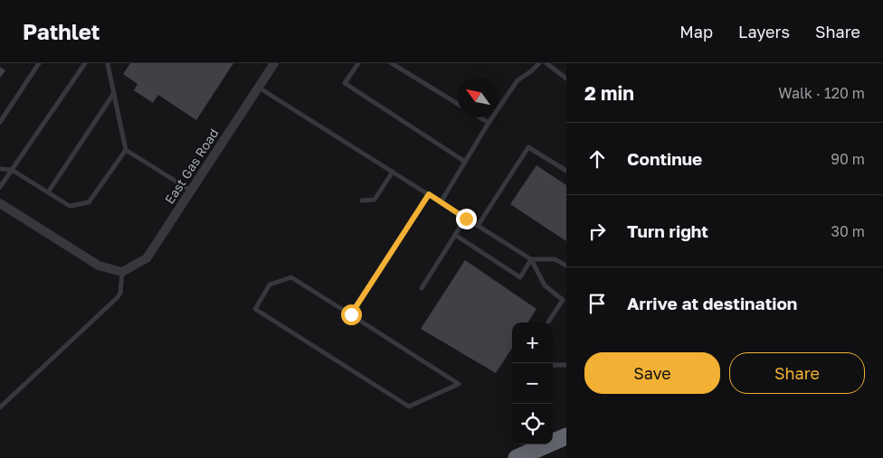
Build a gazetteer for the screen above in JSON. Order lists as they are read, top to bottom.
{
  "streets": {
    "street": ["East Gas Road"]
  },
  "north": "top left",
  "page": {
    "header": "Pathlet",
    "nav": ["Map", "Layers", "Share"],
    "heading": ["2 min", "Walk · 120 m"],
    "list": [
      ["Continue", "90 m"],
      ["Turn right", "30 m"],
      "Arrive at destination"
    ],
    "map_buttons": ["+", "−"],
    "buttons": ["Save", "Share"]
  }
}
